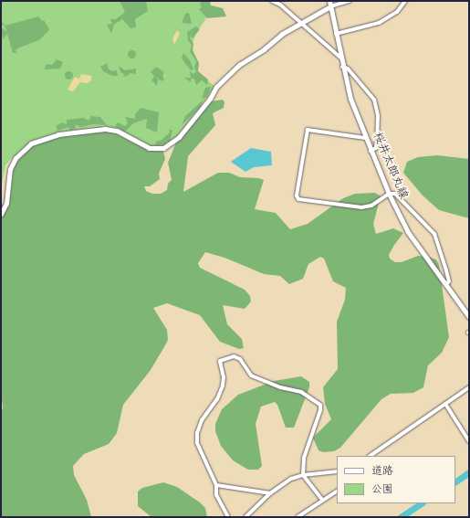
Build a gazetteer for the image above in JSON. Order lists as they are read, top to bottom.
{
  "streets": {
    "main road": ["桜井太郎丸線"]
  },
  "legend": ["道路", "公園"]
}
